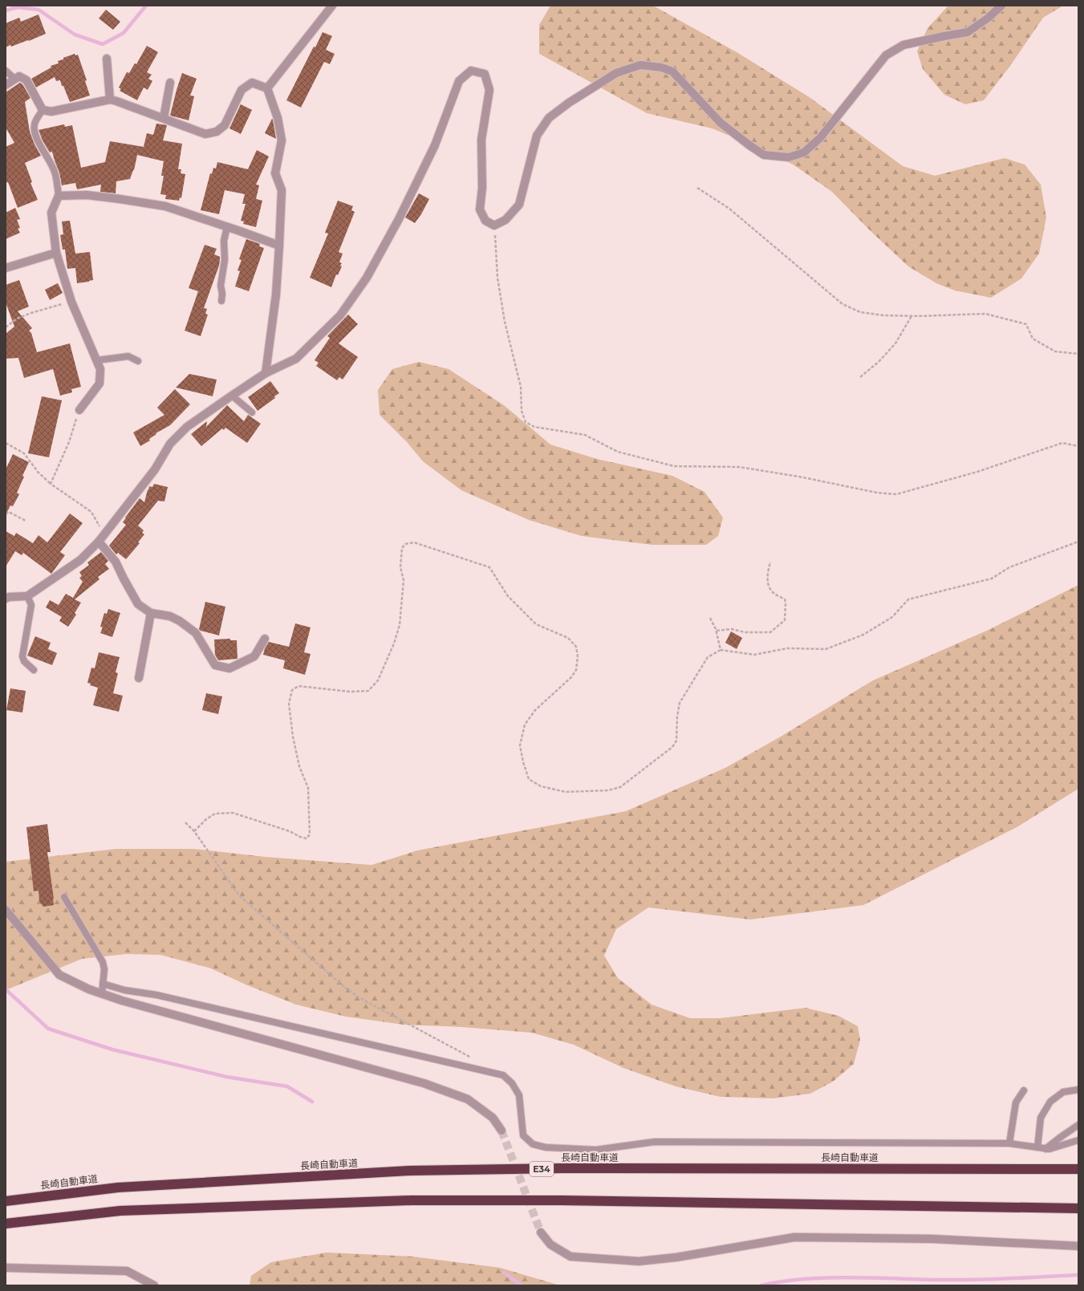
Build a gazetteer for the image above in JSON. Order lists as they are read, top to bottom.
{
  "streets": {
    "highway": ["長崎自動車道", "E34"]
  }
}
